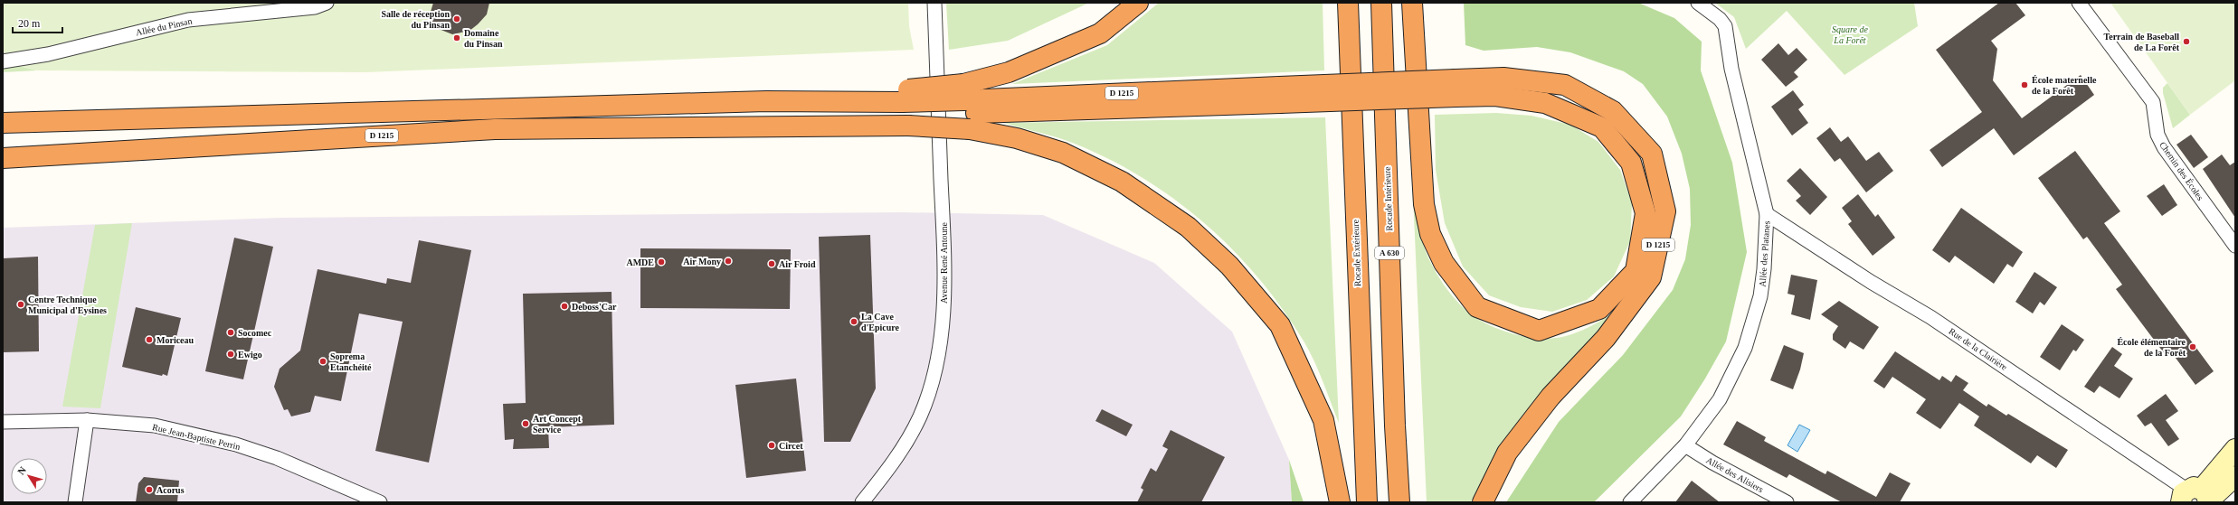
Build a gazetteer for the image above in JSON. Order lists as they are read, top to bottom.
{
  "streets": {
    "highway": [
      "D 1215",
      "Rocade Intérieure",
      "Rocade Extérieure",
      "A 630"
    ],
    "street": [
      "Allée du Pinsan",
      "Chemin des Écoles",
      "Allée des Platanes",
      "Avenue René Antoune",
      "Rue de la Clairière",
      "Rue Jean-Baptiste Perrin",
      "Allée des Alisiers"
    ]
  },
  "crossings": [
    ["Allée des Platanes", "Rue de la Clairière"],
    ["Allée des Platanes", "Allée des Alisiers"]
  ],
  "parks": ["Square de La Forêt"],
  "places": [
    "Salle de réception du Pinsan",
    "Domaine du Pinsan",
    "Terrain de Baseball de La Forêt",
    "École maternelle de la Forêt",
    "Air Mony",
    "AMDE",
    "Air Froid",
    "Centre Technique Municipal d'Eysines",
    "Deboss'Car",
    "La Cave d'Epicure",
    "Socomec",
    "Moriceau",
    "École élémentaire de la Forêt",
    "Ewigo",
    "Soprema Etanchéité",
    "Art Concept Service",
    "Circet",
    "Acorus"
  ],
  "scale_bar": "20 m",
  "north": "top left"
}
